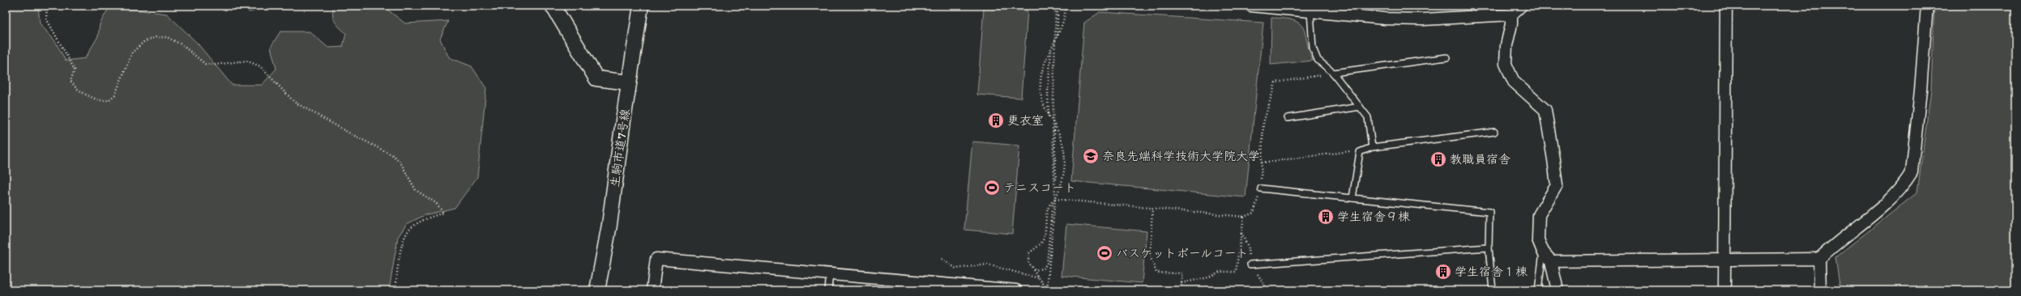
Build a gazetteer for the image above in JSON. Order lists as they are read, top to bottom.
{
  "streets": {
    "street": ["生駒市道7号線"]
  },
  "places": {
    "building": [
      "更衣室",
      "教職員宿舎",
      "学生宿舎９棟",
      "学生宿舎１棟"
    ],
    "school or university": ["奈良先端科学技術大学院大学"],
    "sports": ["テニスコート", "バスケットボールコート"]
  }
}
